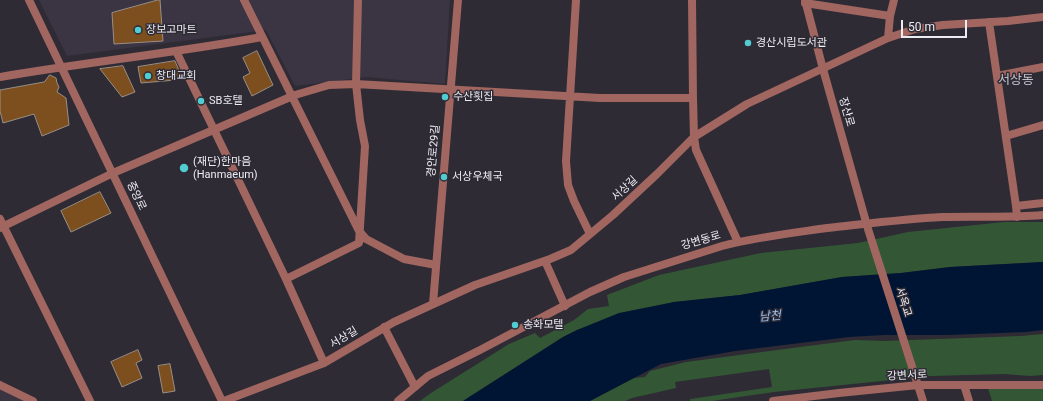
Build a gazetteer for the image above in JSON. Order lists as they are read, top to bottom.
{
  "streets": {
    "street": [
      "장산로",
      "경안로29길",
      "서상길",
      "중앙로",
      "강변동로",
      "서옥교",
      "강변서로"
    ]
  },
  "crossings": [
    ["장산로", "서상길"],
    ["장산로", "강변동로"],
    ["장산로", "서옥교"],
    ["경안로29길", "서상길"],
    ["서상길", "중앙로"],
    ["강변동로", "서옥교"],
    ["서옥교", "강변서로"]
  ],
  "districts": ["서상동"],
  "water": ["남천"],
  "places": [
    "장보고마트",
    "경산시립도서관",
    "창대교회",
    "수산횟집",
    "SB호텔",
    "(재단)한마음 (Hanmaeum)",
    "서상우체국",
    "송화모텔"
  ],
  "scale_bar": "50 m"
}
